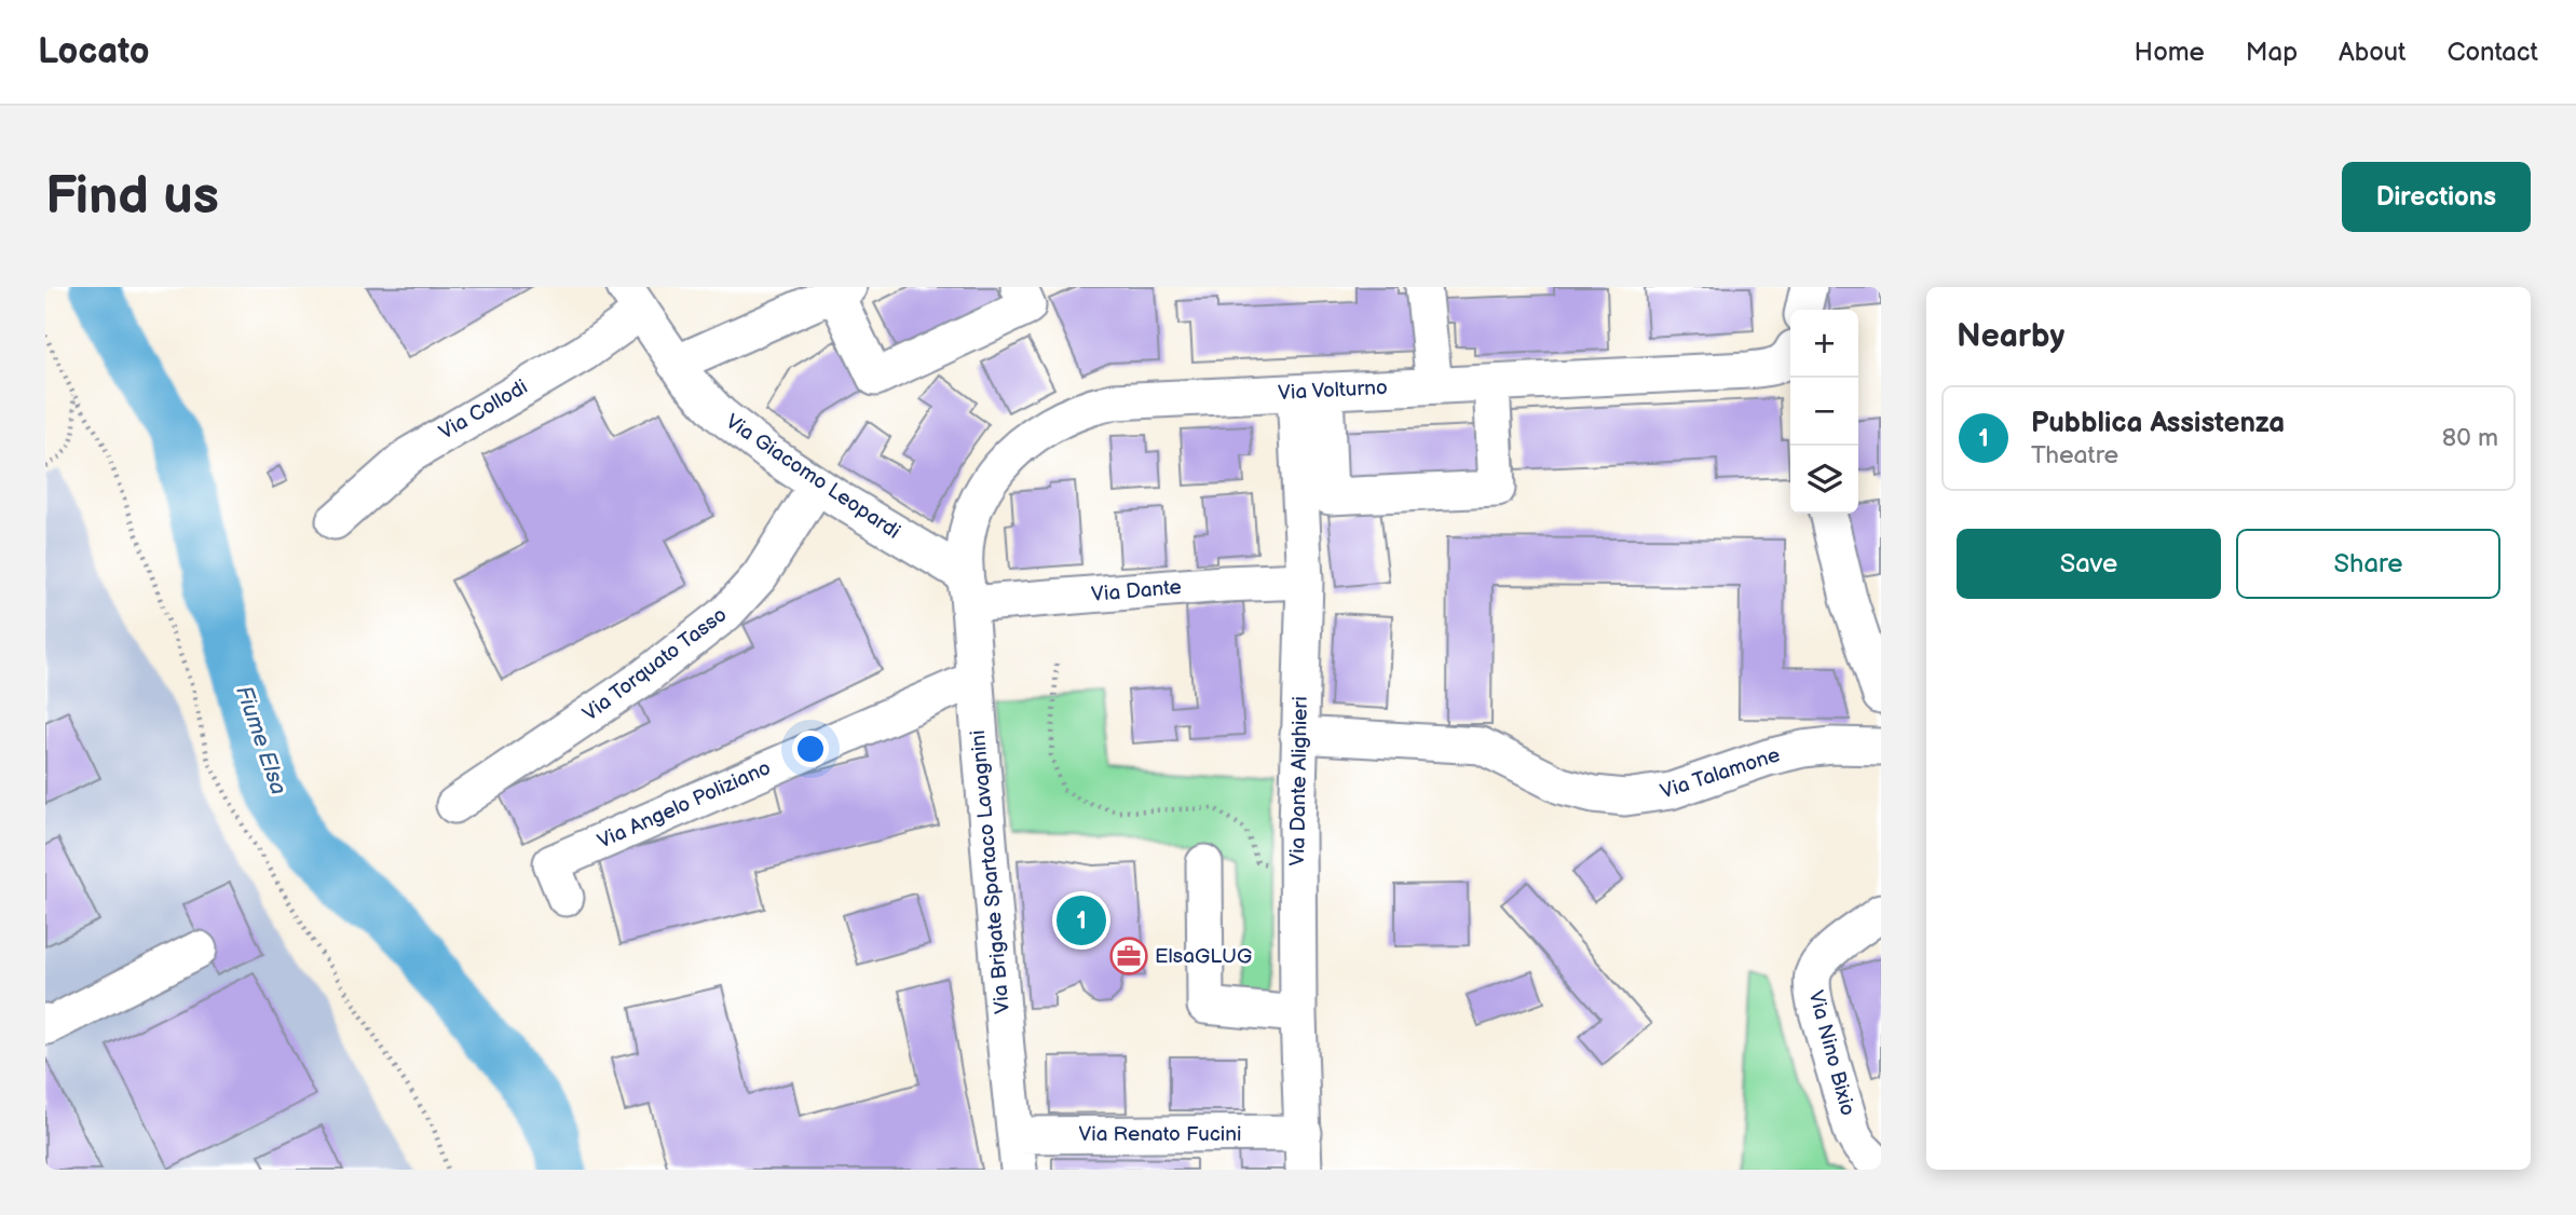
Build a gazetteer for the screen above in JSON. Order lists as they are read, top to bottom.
{
  "streets": {
    "street": [
      "Via Volturno",
      "Via Collodi",
      "Via Giacomo Leopardi",
      "Via Dante",
      "Via Torquato Tasso",
      "Via Talamone",
      "Via Dante Alighieri",
      "Via Angelo Poliziano",
      "Via Brigate Spartaco Lavagnini",
      "Via Nino Bixio",
      "Via Renato Fucini"
    ]
  },
  "crossings": [
    ["Via Volturno", "Via Giacomo Leopardi"],
    ["Via Volturno", "Via Dante"],
    ["Via Volturno", "Via Dante Alighieri"],
    ["Via Volturno", "Via Brigate Spartaco Lavagnini"],
    ["Via Collodi", "Via Giacomo Leopardi"],
    ["Via Giacomo Leopardi", "Via Dante"],
    ["Via Giacomo Leopardi", "Via Torquato Tasso"],
    ["Via Giacomo Leopardi", "Via Brigate Spartaco Lavagnini"],
    ["Via Dante", "Via Dante Alighieri"],
    ["Via Dante", "Via Brigate Spartaco Lavagnini"],
    ["Via Talamone", "Via Dante Alighieri"],
    ["Via Dante Alighieri", "Via Renato Fucini"],
    ["Via Angelo Poliziano", "Via Brigate Spartaco Lavagnini"],
    ["Via Brigate Spartaco Lavagnini", "Via Renato Fucini"]
  ],
  "water": ["Fiume Elsa"],
  "places": {
    "office": ["ElsaGLUG"]
  },
  "page": {
    "header": "Locato",
    "nav": [
      "Home",
      "Map",
      "About",
      "Contact"
    ],
    "buttons": [
      "Directions",
      ["Save", "Share"]
    ],
    "title": "Find us",
    "heading": "Nearby",
    "map_buttons": ["+", "−"],
    "list": [
      {
        "mark": "1",
        "name": "Pubblica Assistenza",
        "note": "Theatre",
        "value": "80 m"
      }
    ],
    "pins": "1"
  }
}
